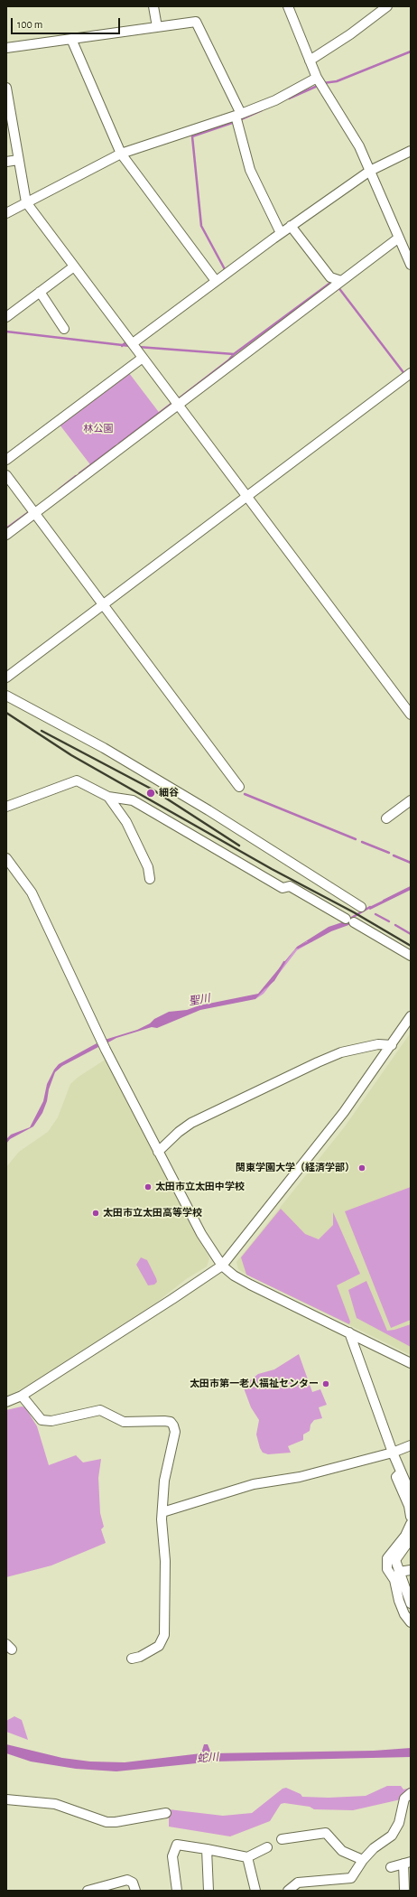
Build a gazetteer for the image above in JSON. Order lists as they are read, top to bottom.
{
  "water": ["聖川", "蛇川"],
  "parks": ["林公園"],
  "places": [
    "細谷",
    "関東学園大学（経済学部）",
    "太田市立太田中学校",
    "太田市立太田高等学校",
    "太田市第一老人福祉センター"
  ],
  "scale_bar": "100 m"
}
